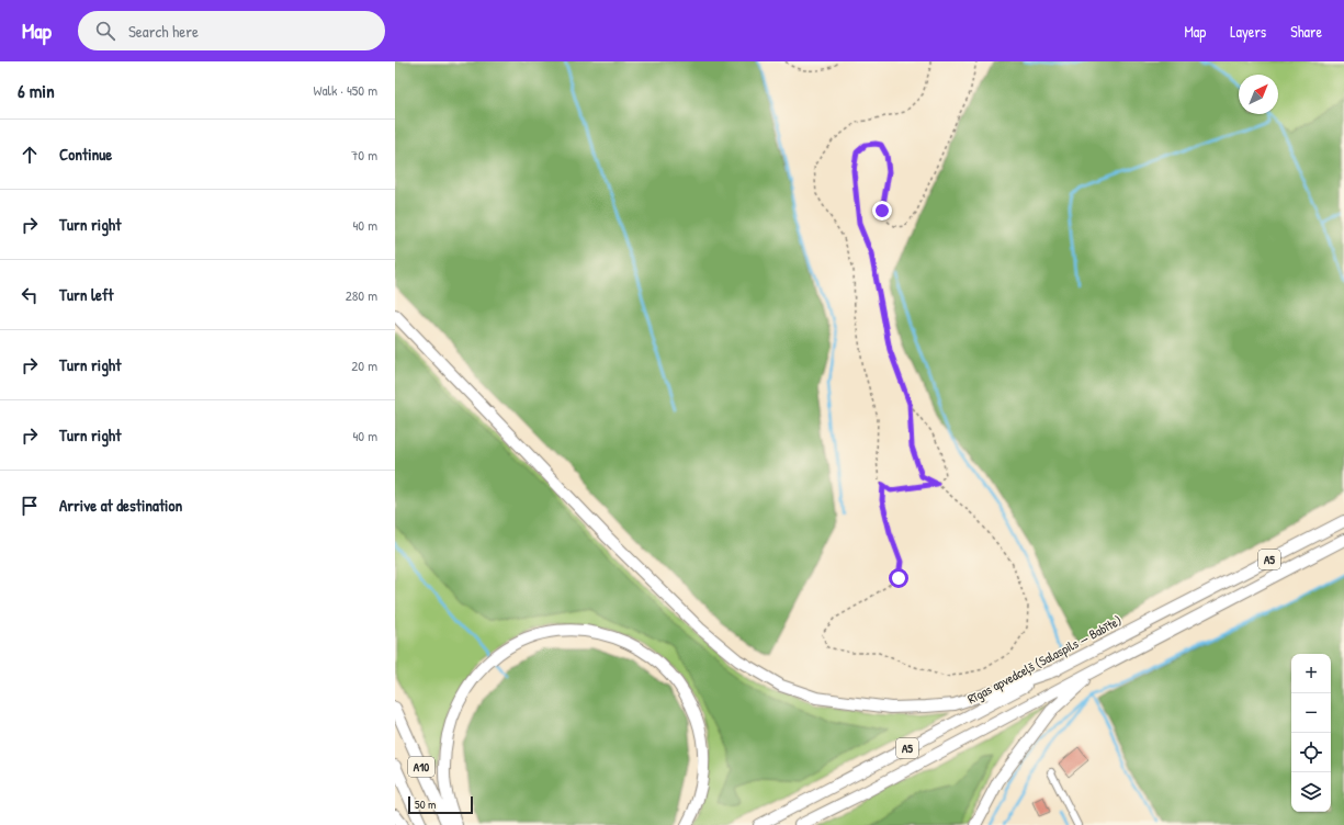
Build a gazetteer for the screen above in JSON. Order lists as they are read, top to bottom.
{
  "streets": {
    "highway": ["A5", "Rīgas apvedceļš (Salaspils — Babīte)", "A10"]
  },
  "scale_bar": "50 m",
  "north": "top right",
  "page": {
    "header": "Map",
    "search": "Search here",
    "nav": ["Map", "Layers", "Share"],
    "heading": ["6 min", "Walk · 450 m"],
    "list": [
      ["Continue", "70 m"],
      ["Turn right", "40 m"],
      ["Turn left", "280 m"],
      ["Turn right", "20 m"],
      ["Turn right", "40 m"],
      "Arrive at destination"
    ],
    "map_buttons": ["+", "−"],
    "scale": "50 m"
  }
}
